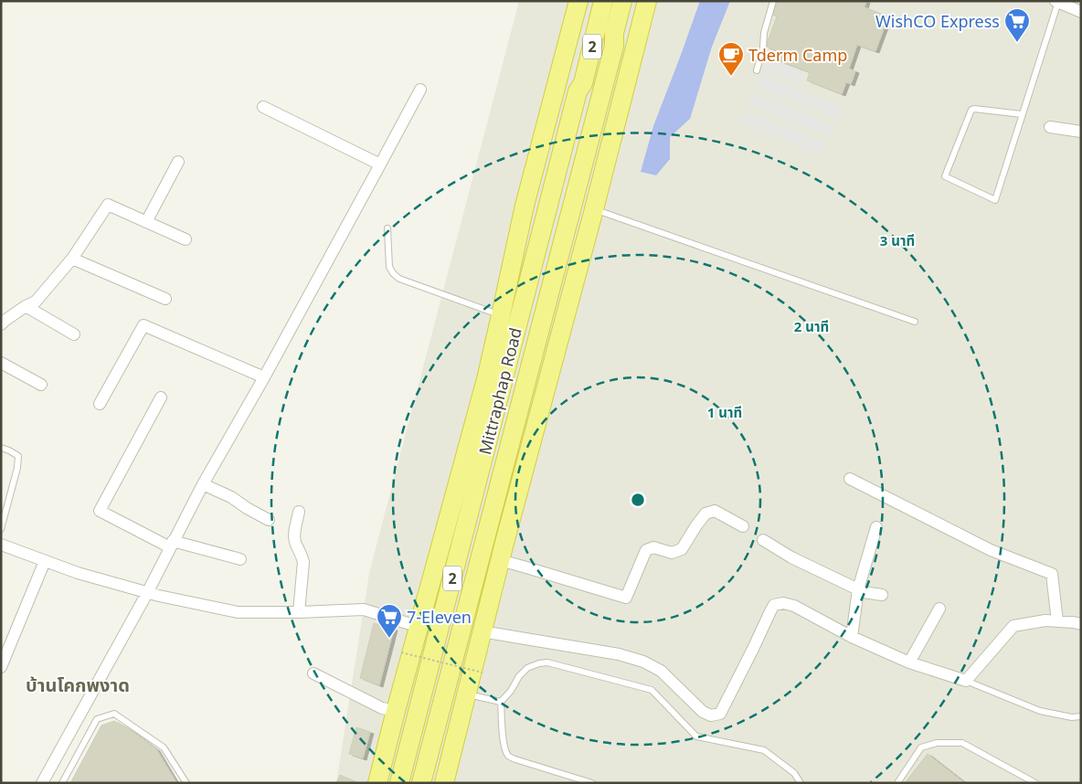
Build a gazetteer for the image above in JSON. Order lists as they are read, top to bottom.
{
  "streets": {
    "highway": ["2", "Mittraphap Road"]
  },
  "districts": ["บ้านโคกพงาด"],
  "places": {
    "supermarket": ["WishCO Express", "7-Eleven"],
    "cafe": ["Tderm Camp"]
  },
  "rings": ["3 นาที", "2 นาที", "1 นาที"]
}
